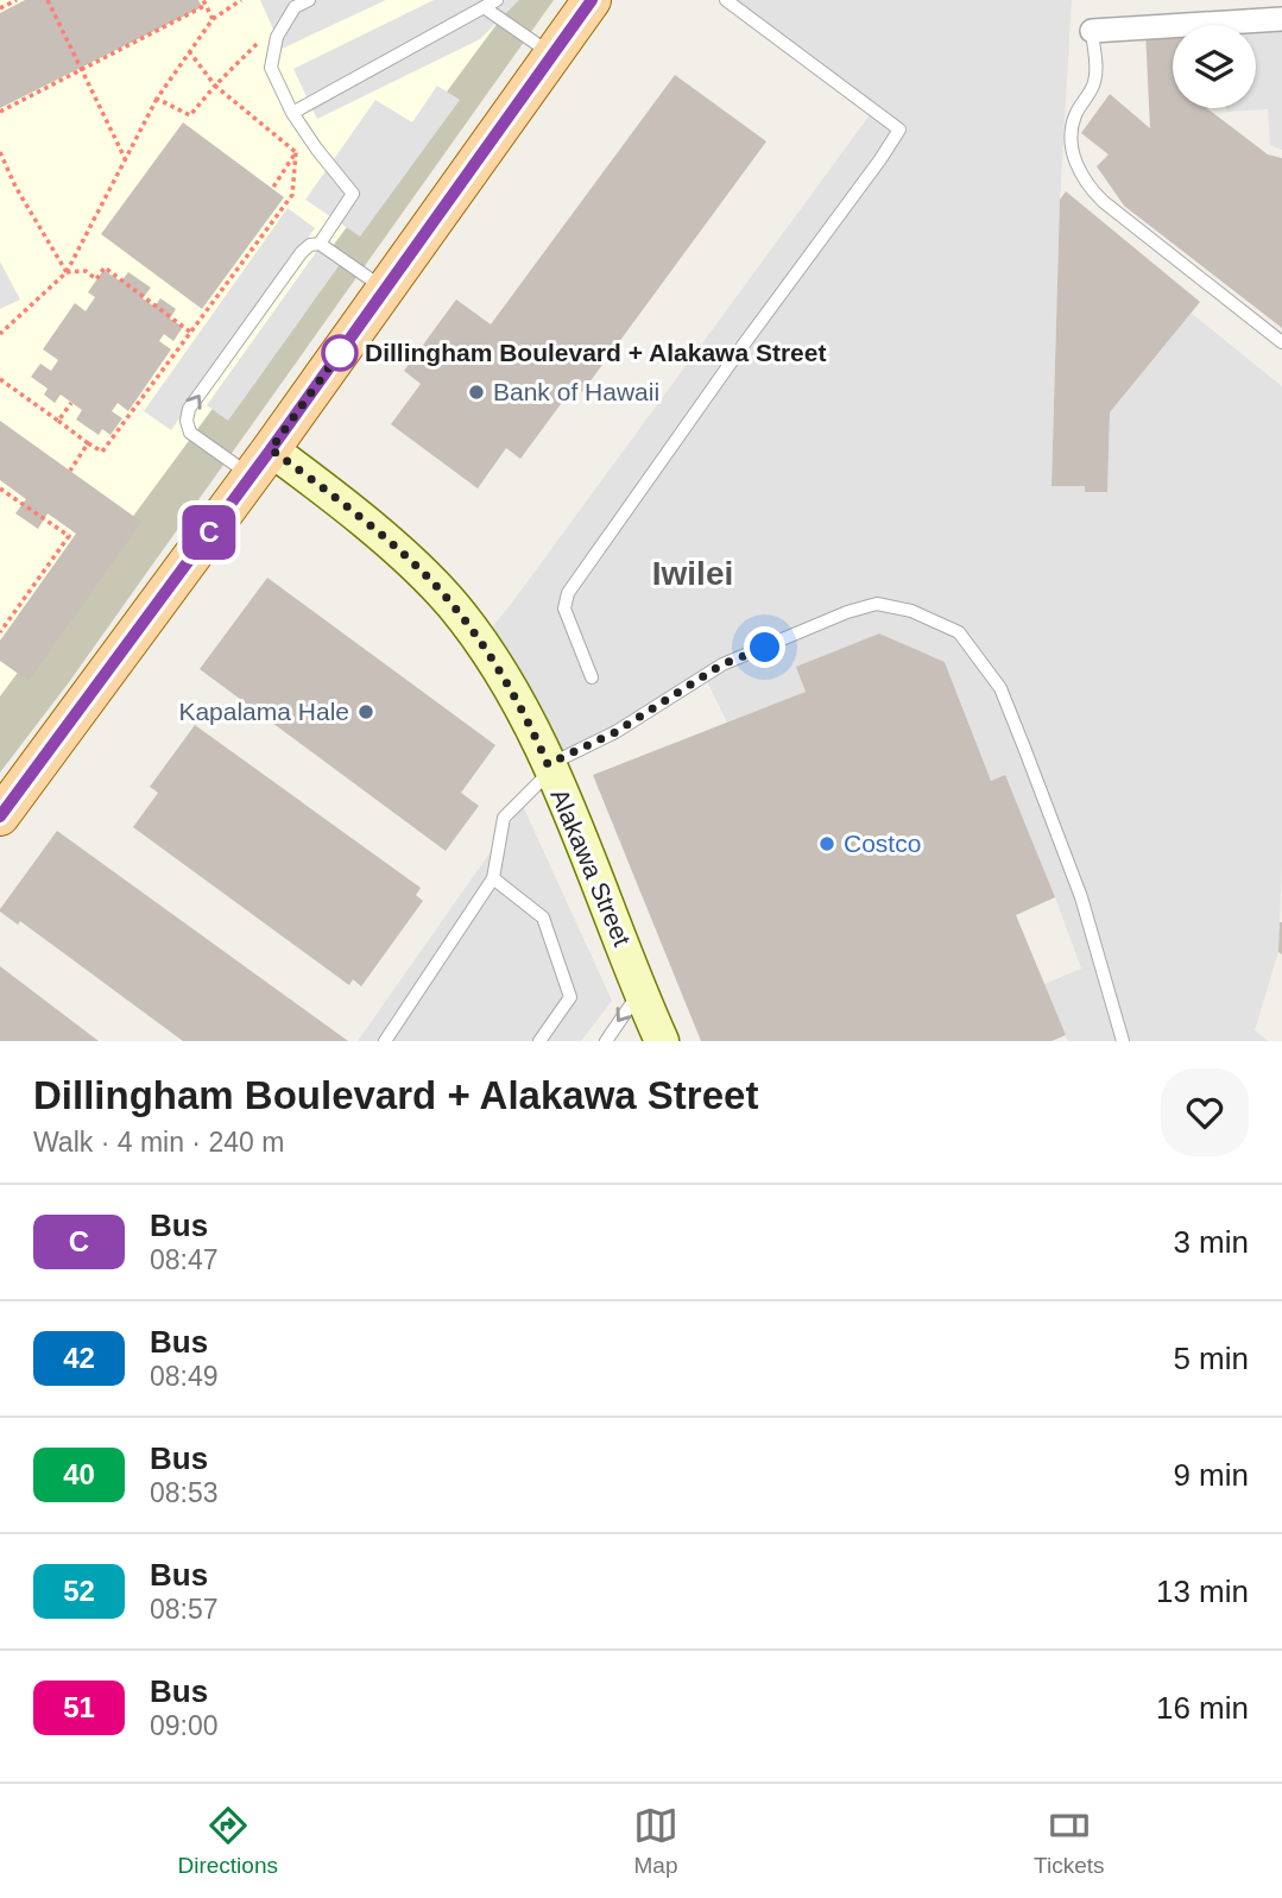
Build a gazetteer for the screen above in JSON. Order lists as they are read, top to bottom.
{
  "streets": {
    "main road": ["Alakawa Street"]
  },
  "districts": ["Iwilei"],
  "places": [
    "Dillingham Boulevard + Alakawa Street",
    "Bank of Hawaii",
    "Kapalama Hale",
    "Costco"
  ],
  "lines": ["bus line C"],
  "page": {
    "on_map": "C",
    "heading": ["Dillingham Boulevard + Alakawa Street", "Walk · 4 min · 240 m"],
    "list": [
      {
        "mark": "C",
        "name": "Bus",
        "note": "08:47",
        "value": "3 min"
      },
      {
        "mark": "42",
        "name": "Bus",
        "note": "08:49",
        "value": "5 min"
      },
      {
        "mark": "40",
        "name": "Bus",
        "note": "08:53",
        "value": "9 min"
      },
      {
        "mark": "52",
        "name": "Bus",
        "note": "08:57",
        "value": "13 min"
      },
      {
        "mark": "51",
        "name": "Bus",
        "note": "09:00",
        "value": "16 min"
      }
    ],
    "tabs": ["Directions", "Map", "Tickets"]
  }
}
